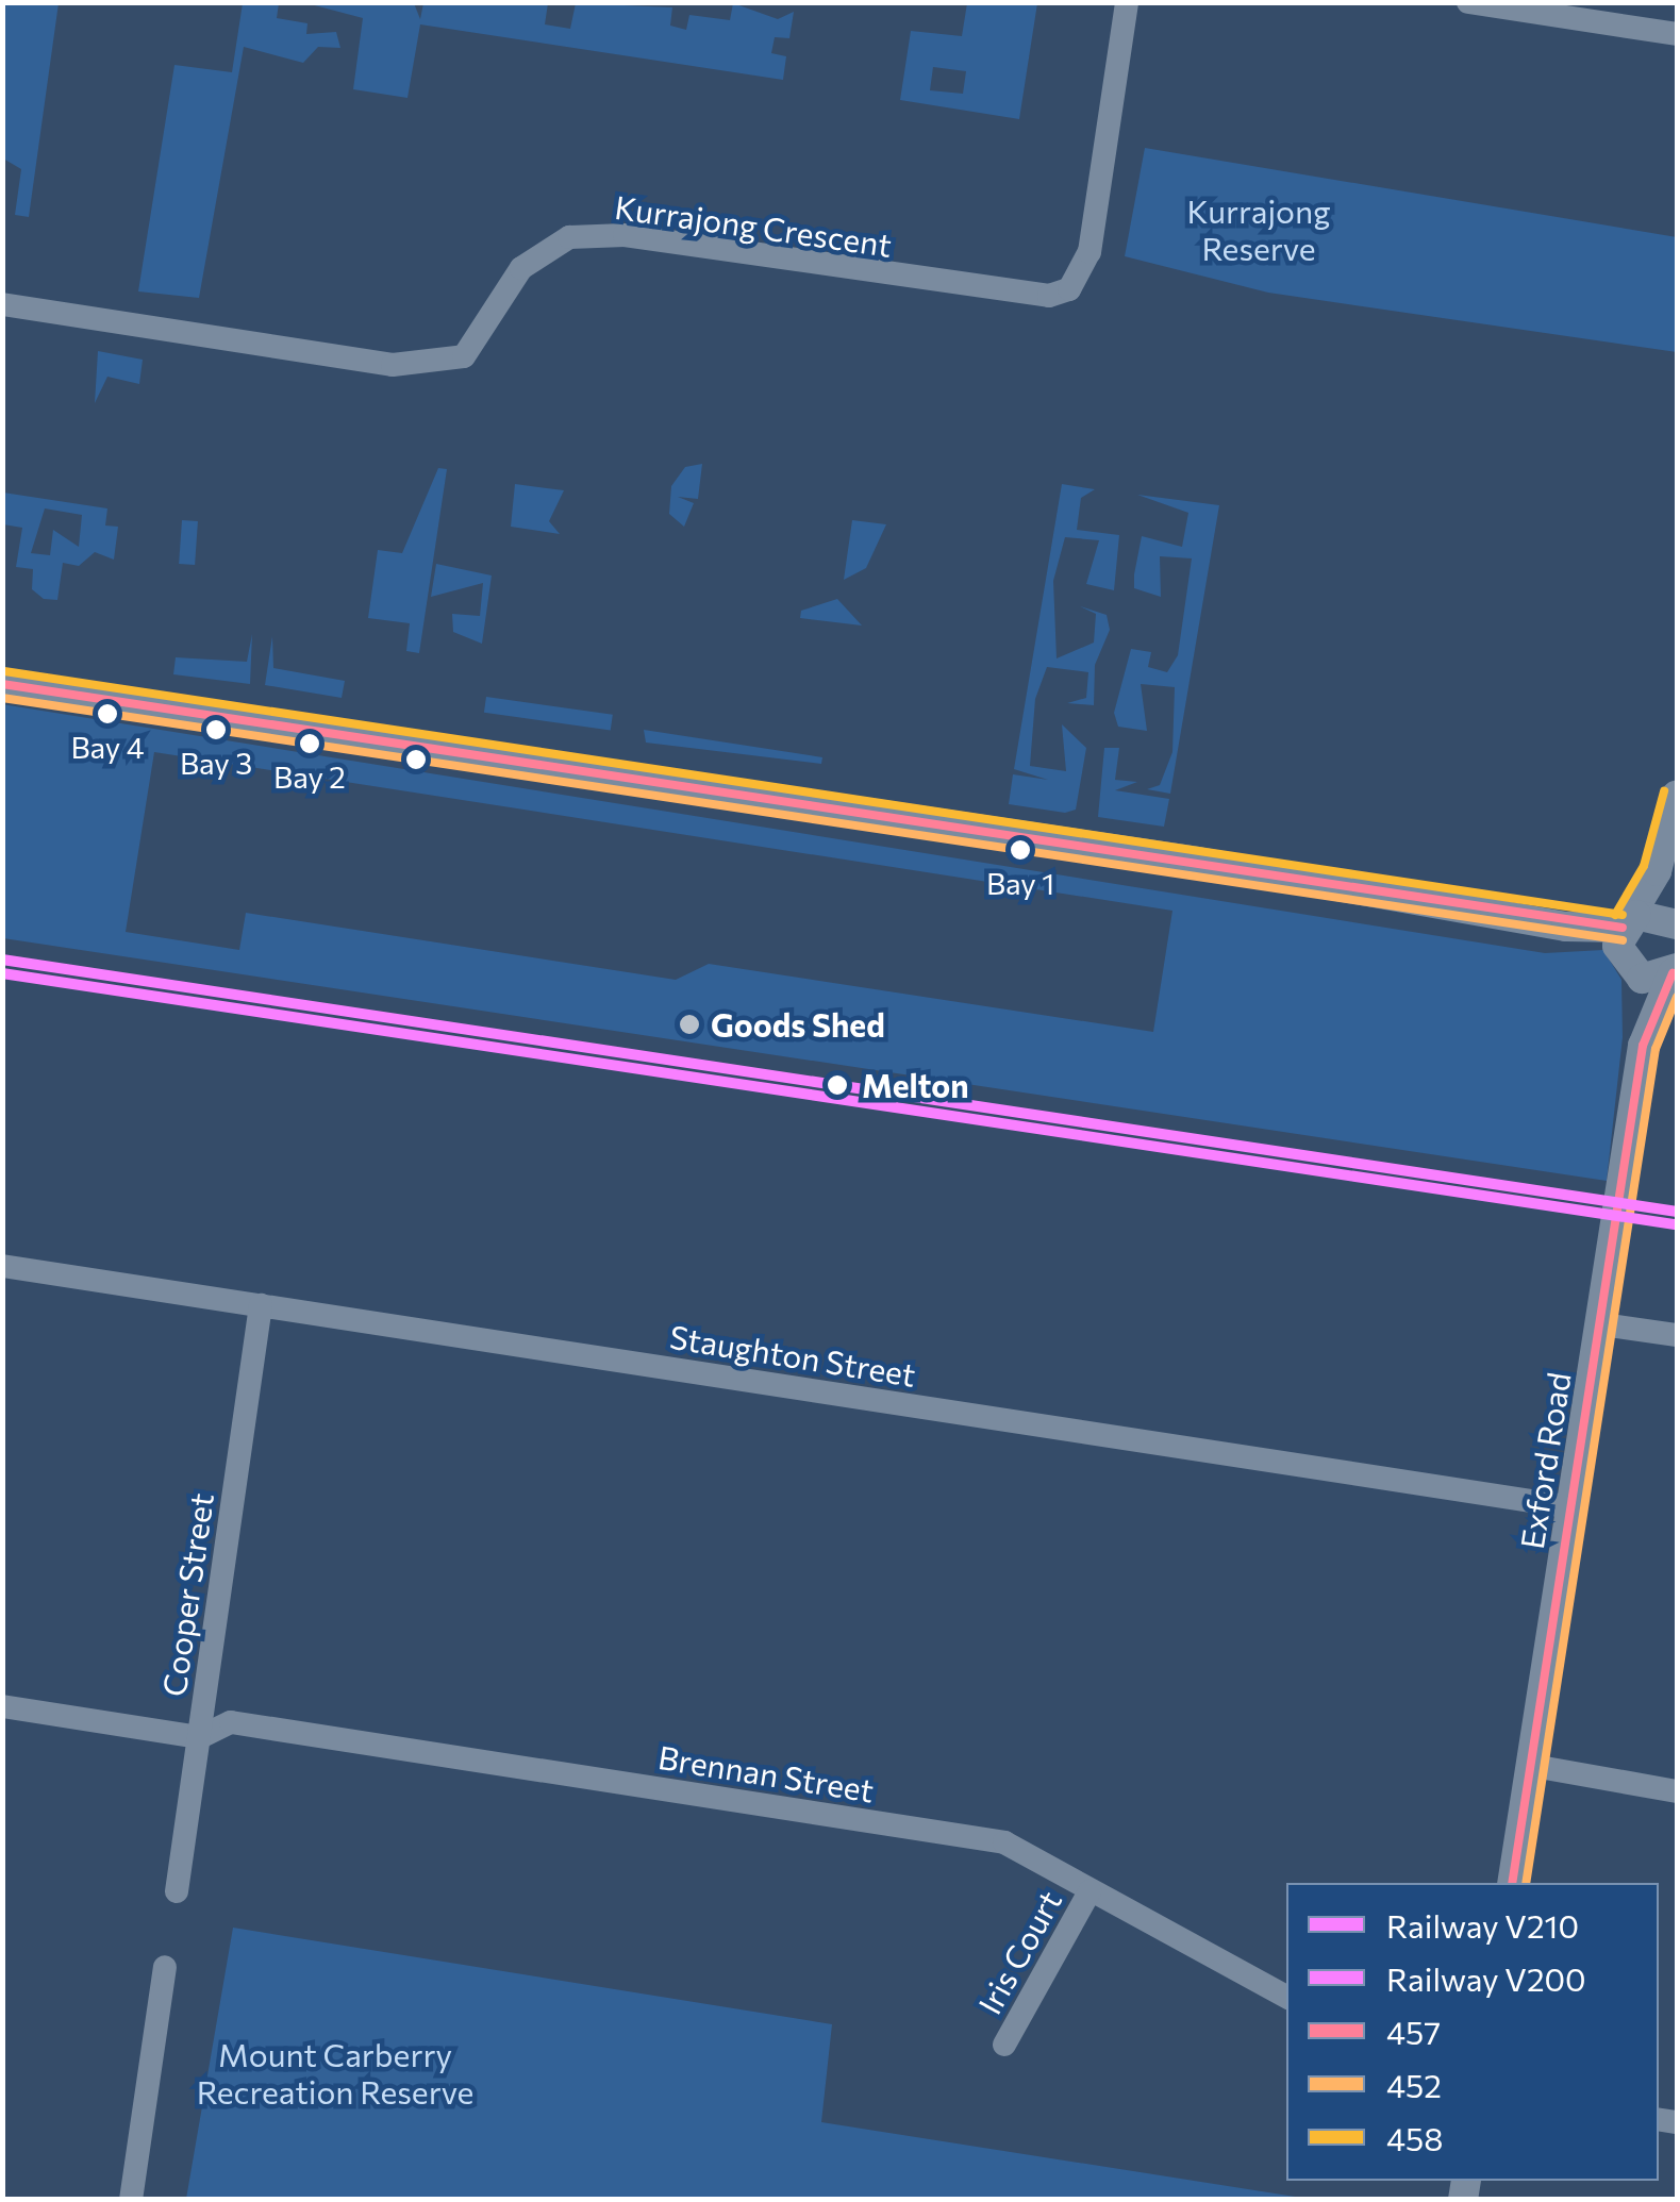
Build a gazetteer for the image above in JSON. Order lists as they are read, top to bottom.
{
  "streets": {
    "street": [
      "Kurrajong Crescent",
      "Staughton Street",
      "Exford Road",
      "Cooper Street",
      "Brennan Street",
      "Iris Court"
    ]
  },
  "crossings": [
    ["Staughton Street", "Exford Road"],
    ["Staughton Street", "Cooper Street"],
    ["Cooper Street", "Brennan Street"],
    ["Brennan Street", "Iris Court"]
  ],
  "parks": ["Kurrajong Reserve", "Mount Carberry Recreation Reserve"],
  "places": [
    "Bay 4",
    "Bay 3",
    "Bay 2",
    "Bay 1",
    "Goods Shed",
    "Melton"
  ],
  "lines": [
    "transit line 458",
    "transit line 457",
    "transit line 452",
    "rail line V210",
    "rail line V200"
  ],
  "legend": [
    "Railway V210",
    "Railway V200",
    "457",
    "452",
    "458"
  ]
}
